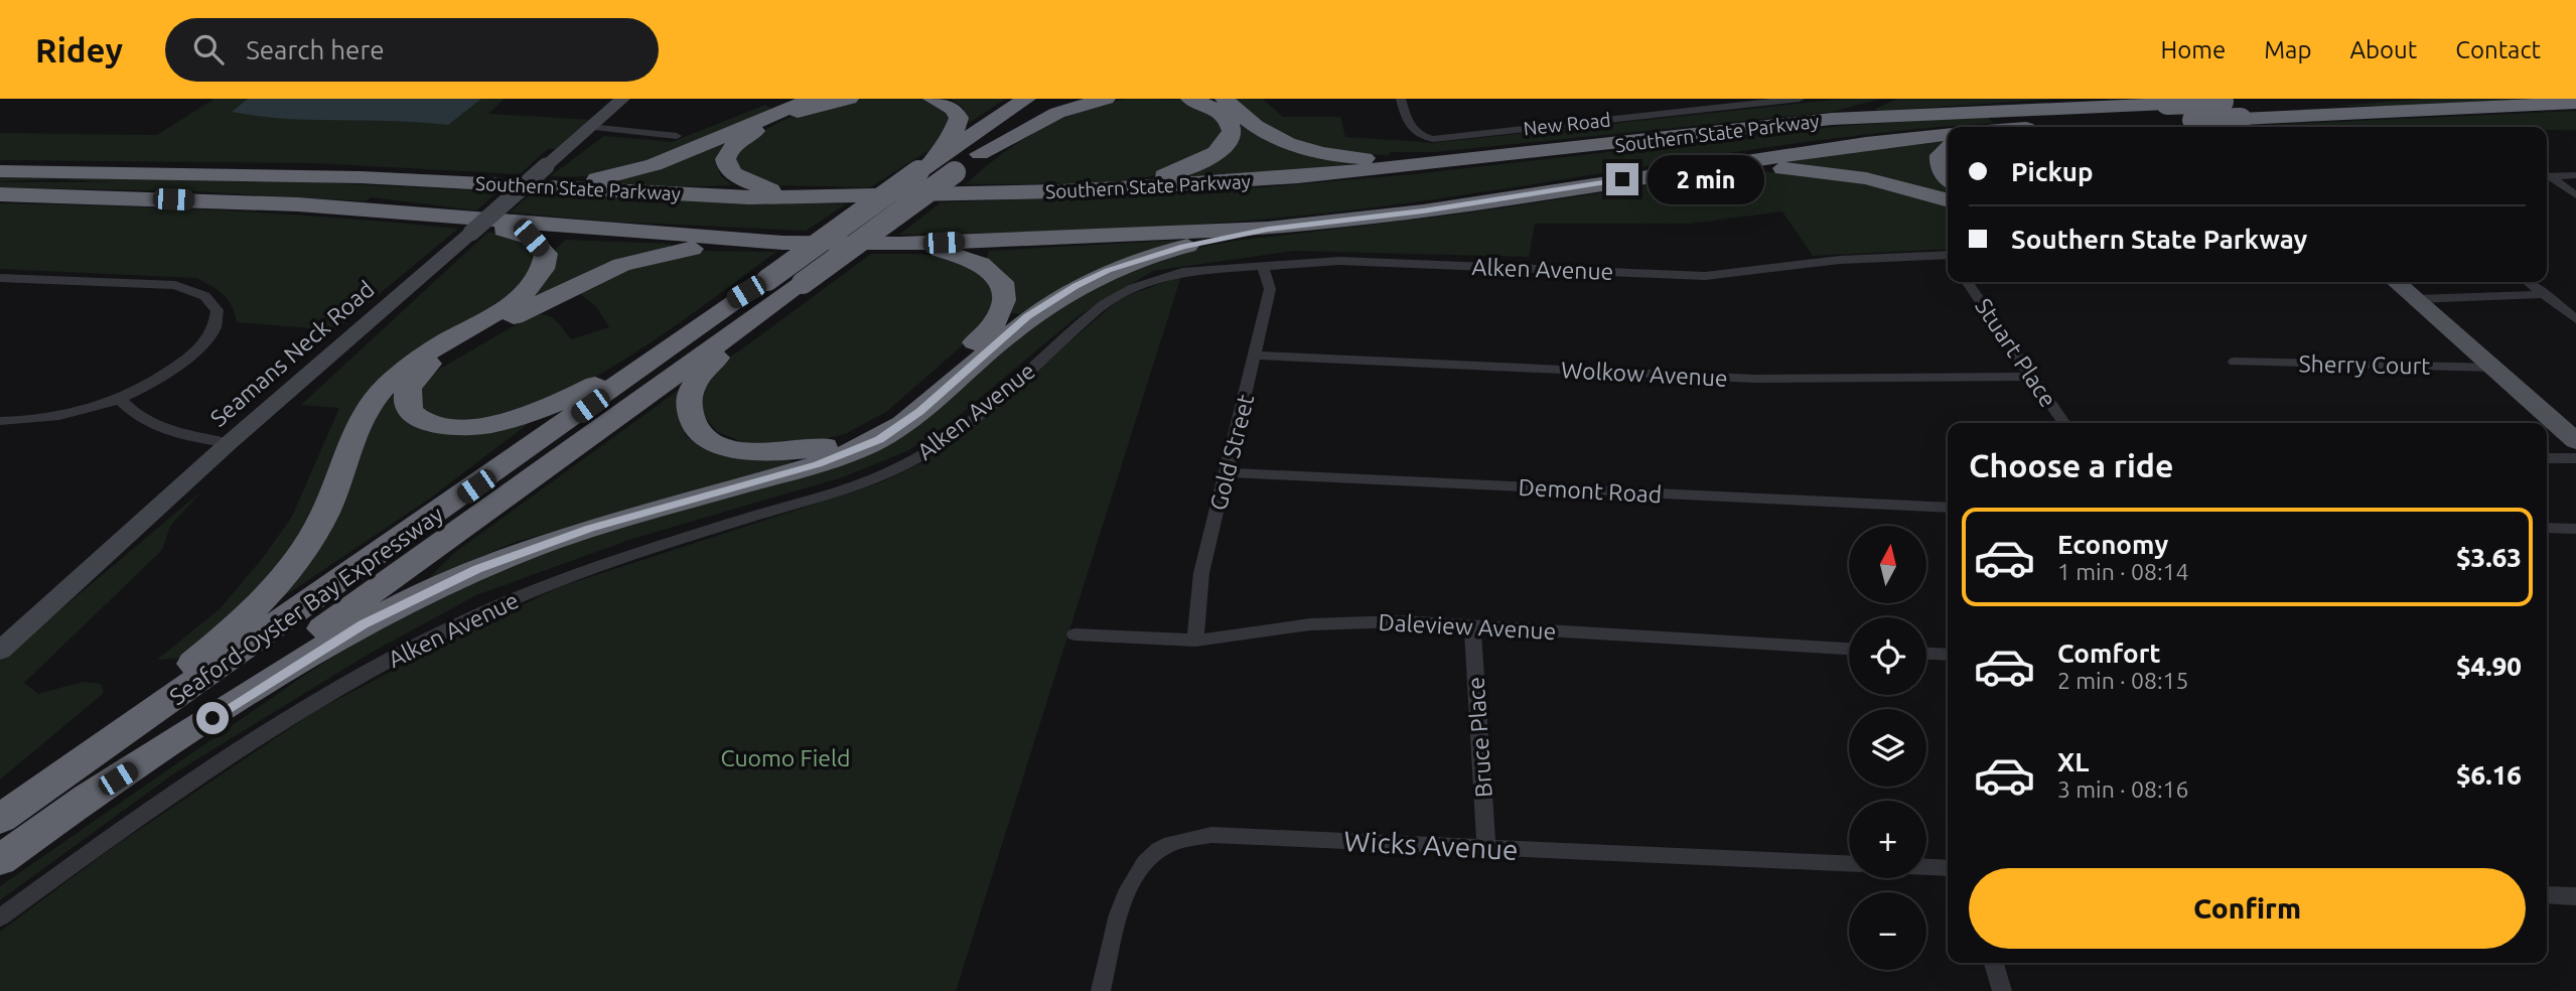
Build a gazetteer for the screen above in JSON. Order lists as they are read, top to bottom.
{
  "streets": {
    "highway": ["Southern State Parkway", "Seaford-Oyster Bay Expressway"],
    "main road": ["Seamans Neck Road"],
    "street": [
      "New Road",
      "Alken Avenue",
      "Stuart Place",
      "Sherry Court",
      "Wolkow Avenue",
      "Gold Street",
      "Demont Road",
      "Daleview Avenue",
      "Bruce Place",
      "Wicks Avenue"
    ]
  },
  "crossings": [
    ["Southern State Parkway", "Seamans Neck Road"],
    ["Alken Avenue", "Gold Street"],
    ["Stuart Place", "Wolkow Avenue"],
    ["Wolkow Avenue", "Gold Street"],
    ["Gold Street", "Demont Road"],
    ["Gold Street", "Daleview Avenue"],
    ["Daleview Avenue", "Bruce Place"],
    ["Bruce Place", "Wicks Avenue"]
  ],
  "parks": ["Cuomo Field"],
  "north": "top",
  "page": {
    "header": "Ridey",
    "search": "Search here",
    "nav": [
      "Home",
      "Map",
      "About",
      "Contact"
    ],
    "banner": ["Pickup", "Southern State Parkway"],
    "bubble": "2 min",
    "heading": "Choose a ride",
    "list": [
      {
        "name": "Economy",
        "note": "1 min · 08:14",
        "value": "$3.63"
      },
      {
        "name": "Comfort",
        "note": "2 min · 08:15",
        "value": "$4.90"
      },
      {
        "name": "XL",
        "note": "3 min · 08:16",
        "value": "$6.16"
      }
    ],
    "map_buttons": ["+", "−"],
    "buttons": "Confirm"
  }
}
